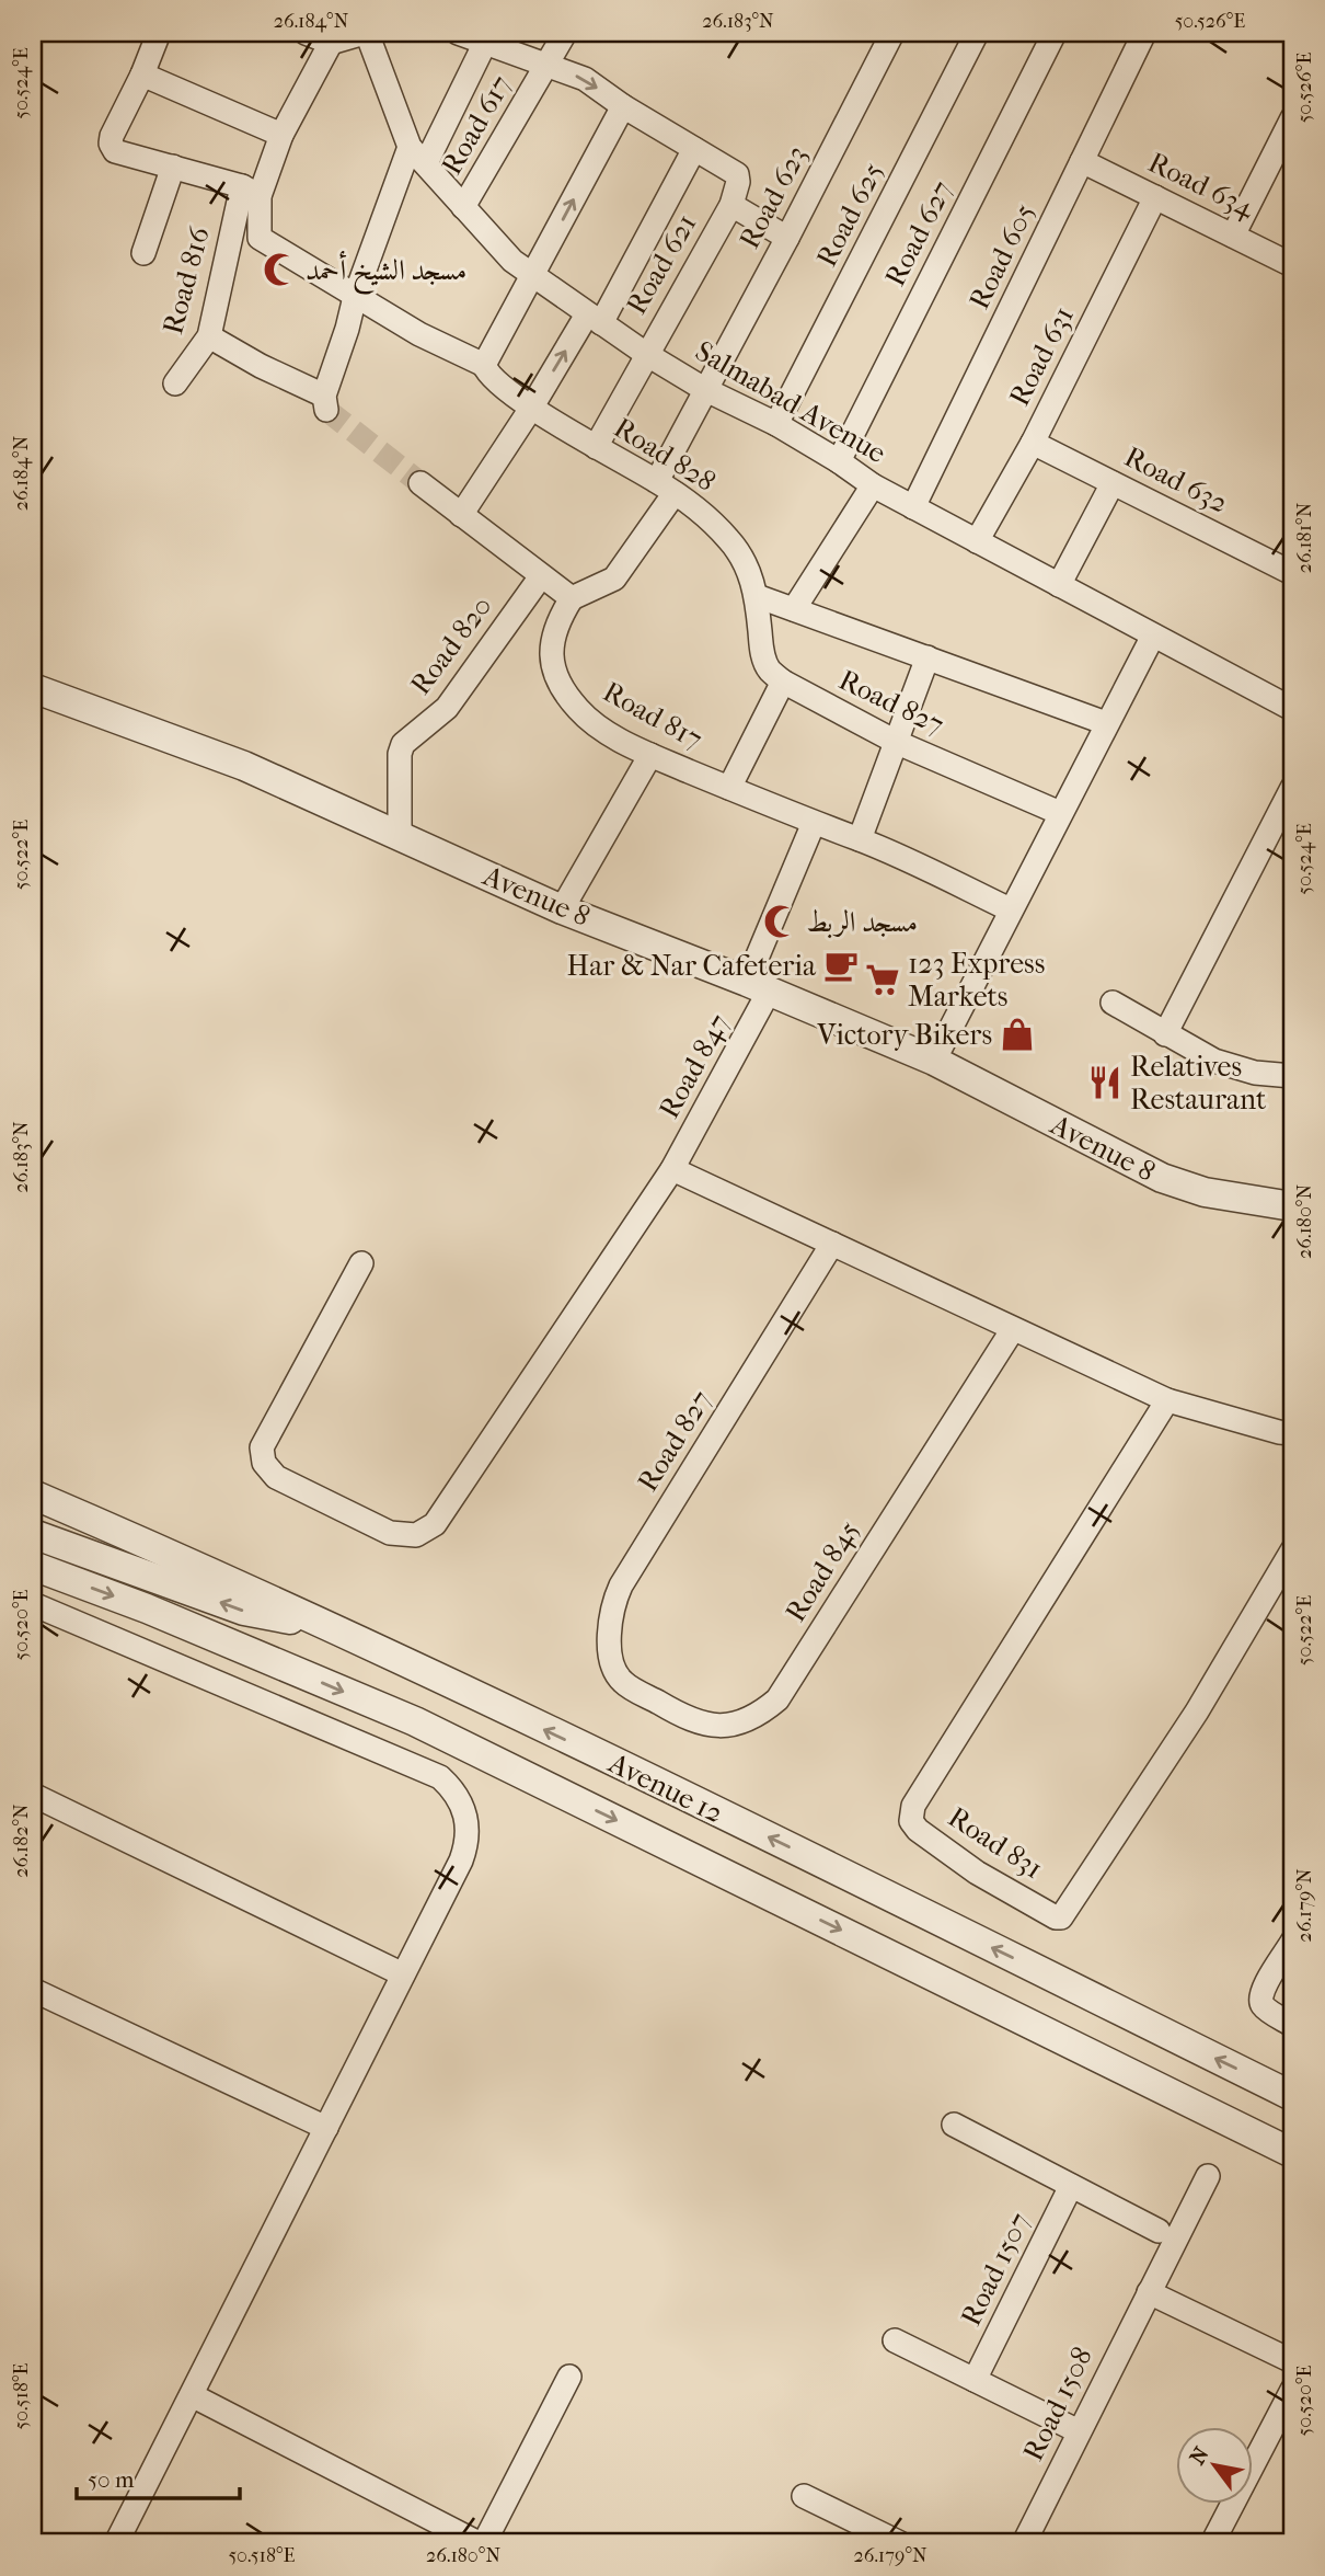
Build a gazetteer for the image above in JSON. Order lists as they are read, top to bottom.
{
  "streets": {
    "street": [
      "Road 617",
      "Road 634",
      "Road 623",
      "Road 625",
      "Road 627",
      "Road 605",
      "Road 621",
      "Road 816",
      "Road 631",
      "Salmabad Avenue",
      "Road 828",
      "Road 632",
      "Road 820",
      "Road 827",
      "Road 817",
      "Avenue 8",
      "Road 847",
      "Road 845",
      "Avenue 12",
      "Road 831",
      "Road 1507",
      "Road 1508"
    ]
  },
  "crossings": [
    ["Road 617", "Salmabad Avenue"],
    ["Road 634", "Road 605"],
    ["Road 634", "Road 631"],
    ["Road 623", "Road 621"],
    ["Road 623", "Salmabad Avenue"],
    ["Road 623", "Road 828"],
    ["Road 623", "Road 817"],
    ["Road 625", "Salmabad Avenue"],
    ["Road 627", "Salmabad Avenue"],
    ["Road 605", "Salmabad Avenue"],
    ["Road 621", "Salmabad Avenue"],
    ["Road 621", "Road 828"],
    ["Road 816", "Road 828"],
    ["Road 631", "Salmabad Avenue"],
    ["Road 631", "Road 632"],
    ["Road 828", "Road 827"],
    ["Road 820", "Avenue 8"],
    ["Road 827", "Road 845"],
    ["Road 817", "Road 847"],
    ["Avenue 8", "Road 847"]
  ],
  "places": {
    "mosque": ["مسجد الشيخ أحمد", "مسجد الربط"],
    "cafe": ["Har & Nar Cafeteria"],
    "supermarket": ["123 Express Markets"],
    "shop": ["Victory Bikers"],
    "restaurant": ["Relatives Restaurant"]
  },
  "scale_bar": "50 m",
  "north": "top left",
  "coordinates": [
    "26.184°N",
    "26.183°N",
    "50.526°E",
    "50.524°E",
    "26.181°N",
    "50.522°E",
    "26.180°N",
    "50.520°E",
    "26.182°N",
    "26.179°N",
    "50.518°E"
  ]
}
